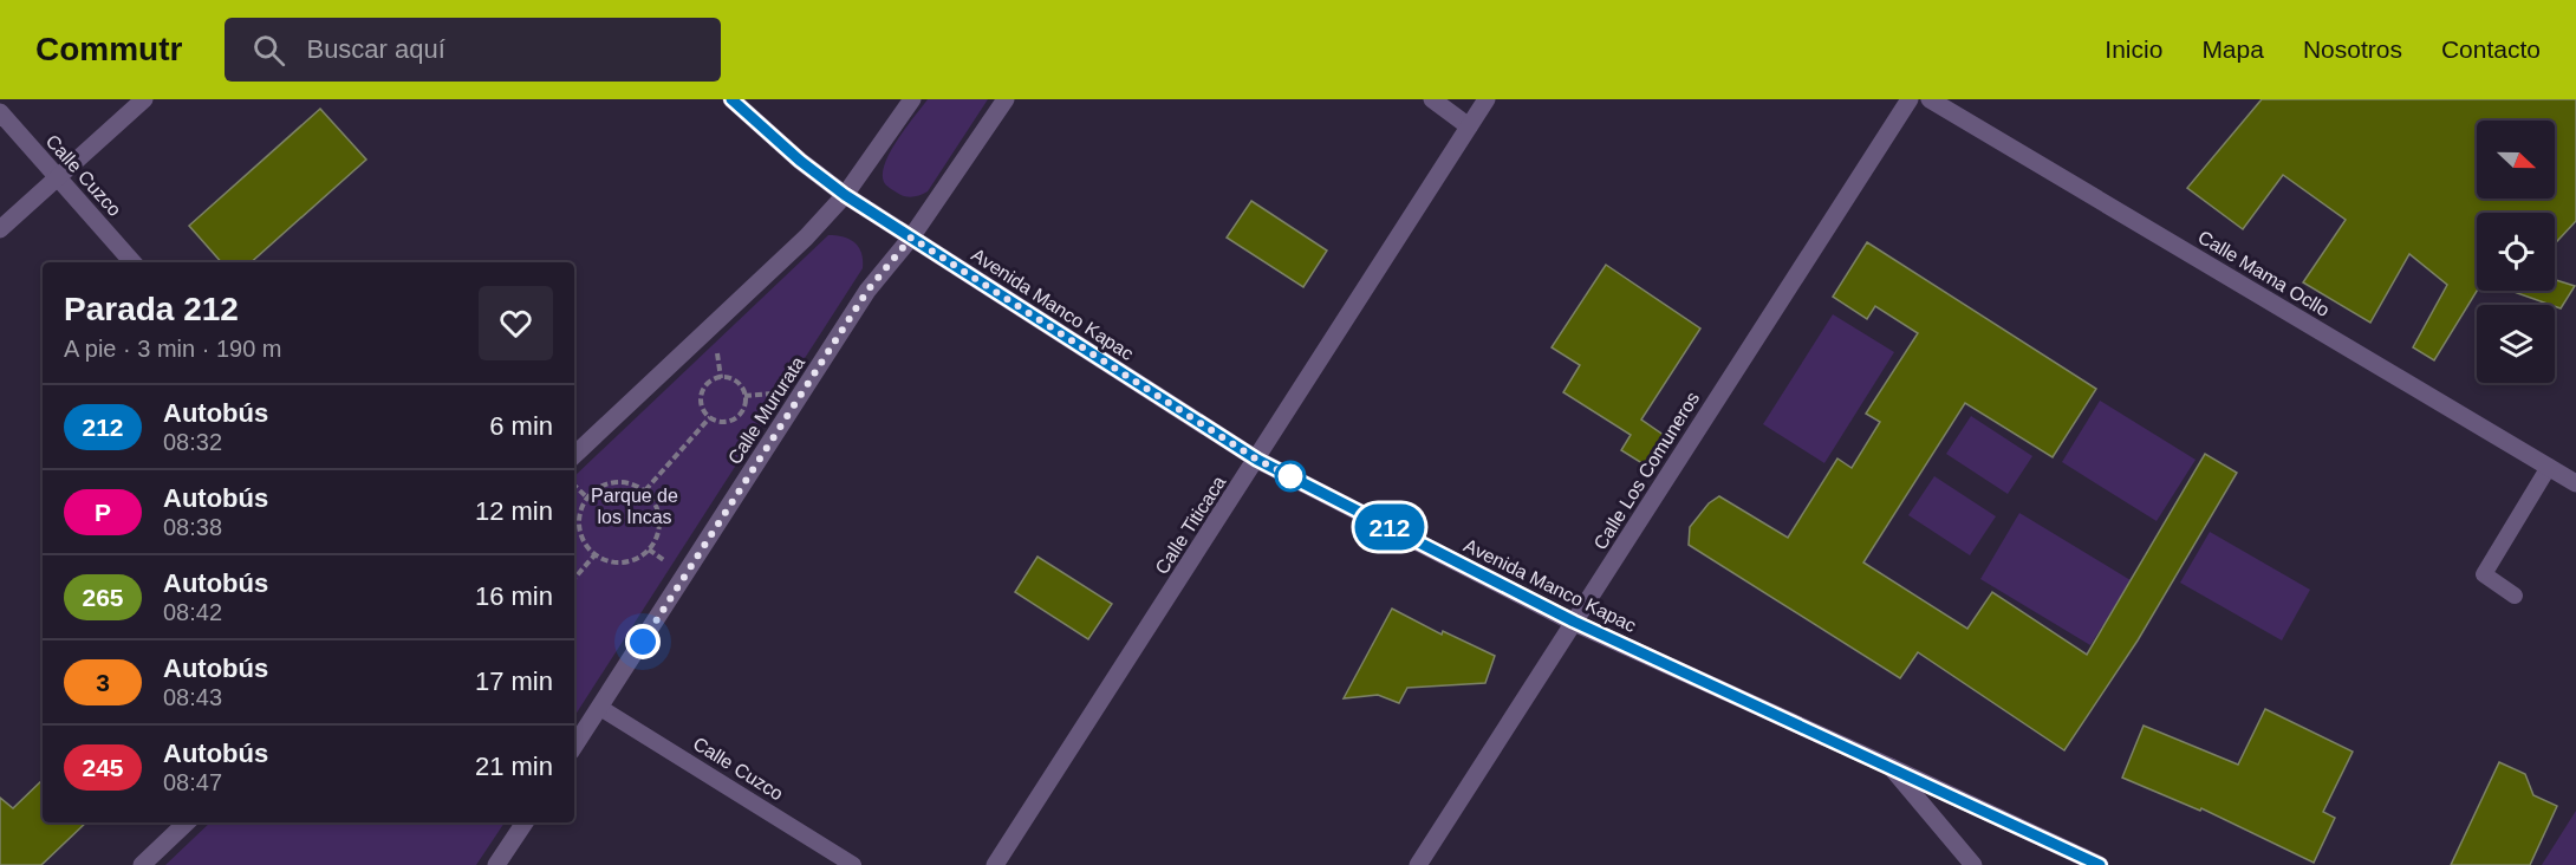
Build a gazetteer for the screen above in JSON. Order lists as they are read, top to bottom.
{
  "streets": {
    "street": [
      "Calle Cuzco",
      "Calle Mama Ocllo",
      "Avenida Manco Kapac",
      "Calle Mururata",
      "Calle Los Comuneros",
      "Calle Titicaca"
    ]
  },
  "crossings": [
    ["Calle Cuzco", "Calle Mururata"],
    ["Avenida Manco Kapac", "Calle Mururata"],
    ["Avenida Manco Kapac", "Calle Los Comuneros"],
    ["Avenida Manco Kapac", "Calle Titicaca"]
  ],
  "parks": ["Parque de los Incas"],
  "lines": ["bus line 212"],
  "north": "right",
  "page": {
    "header": "Commutr",
    "search": "Buscar aquí",
    "nav": [
      "Inicio",
      "Mapa",
      "Nosotros",
      "Contacto"
    ],
    "on_map": "212",
    "heading": ["Parada 212", "A pie · 3 min · 190 m"],
    "list": [
      {
        "mark": "212",
        "name": "Autobús",
        "note": "08:32",
        "value": "6 min"
      },
      {
        "mark": "P",
        "name": "Autobús",
        "note": "08:38",
        "value": "12 min"
      },
      {
        "mark": "265",
        "name": "Autobús",
        "note": "08:42",
        "value": "16 min"
      },
      {
        "mark": "3",
        "name": "Autobús",
        "note": "08:43",
        "value": "17 min"
      },
      {
        "mark": "245",
        "name": "Autobús",
        "note": "08:47",
        "value": "21 min"
      }
    ]
  }
}
